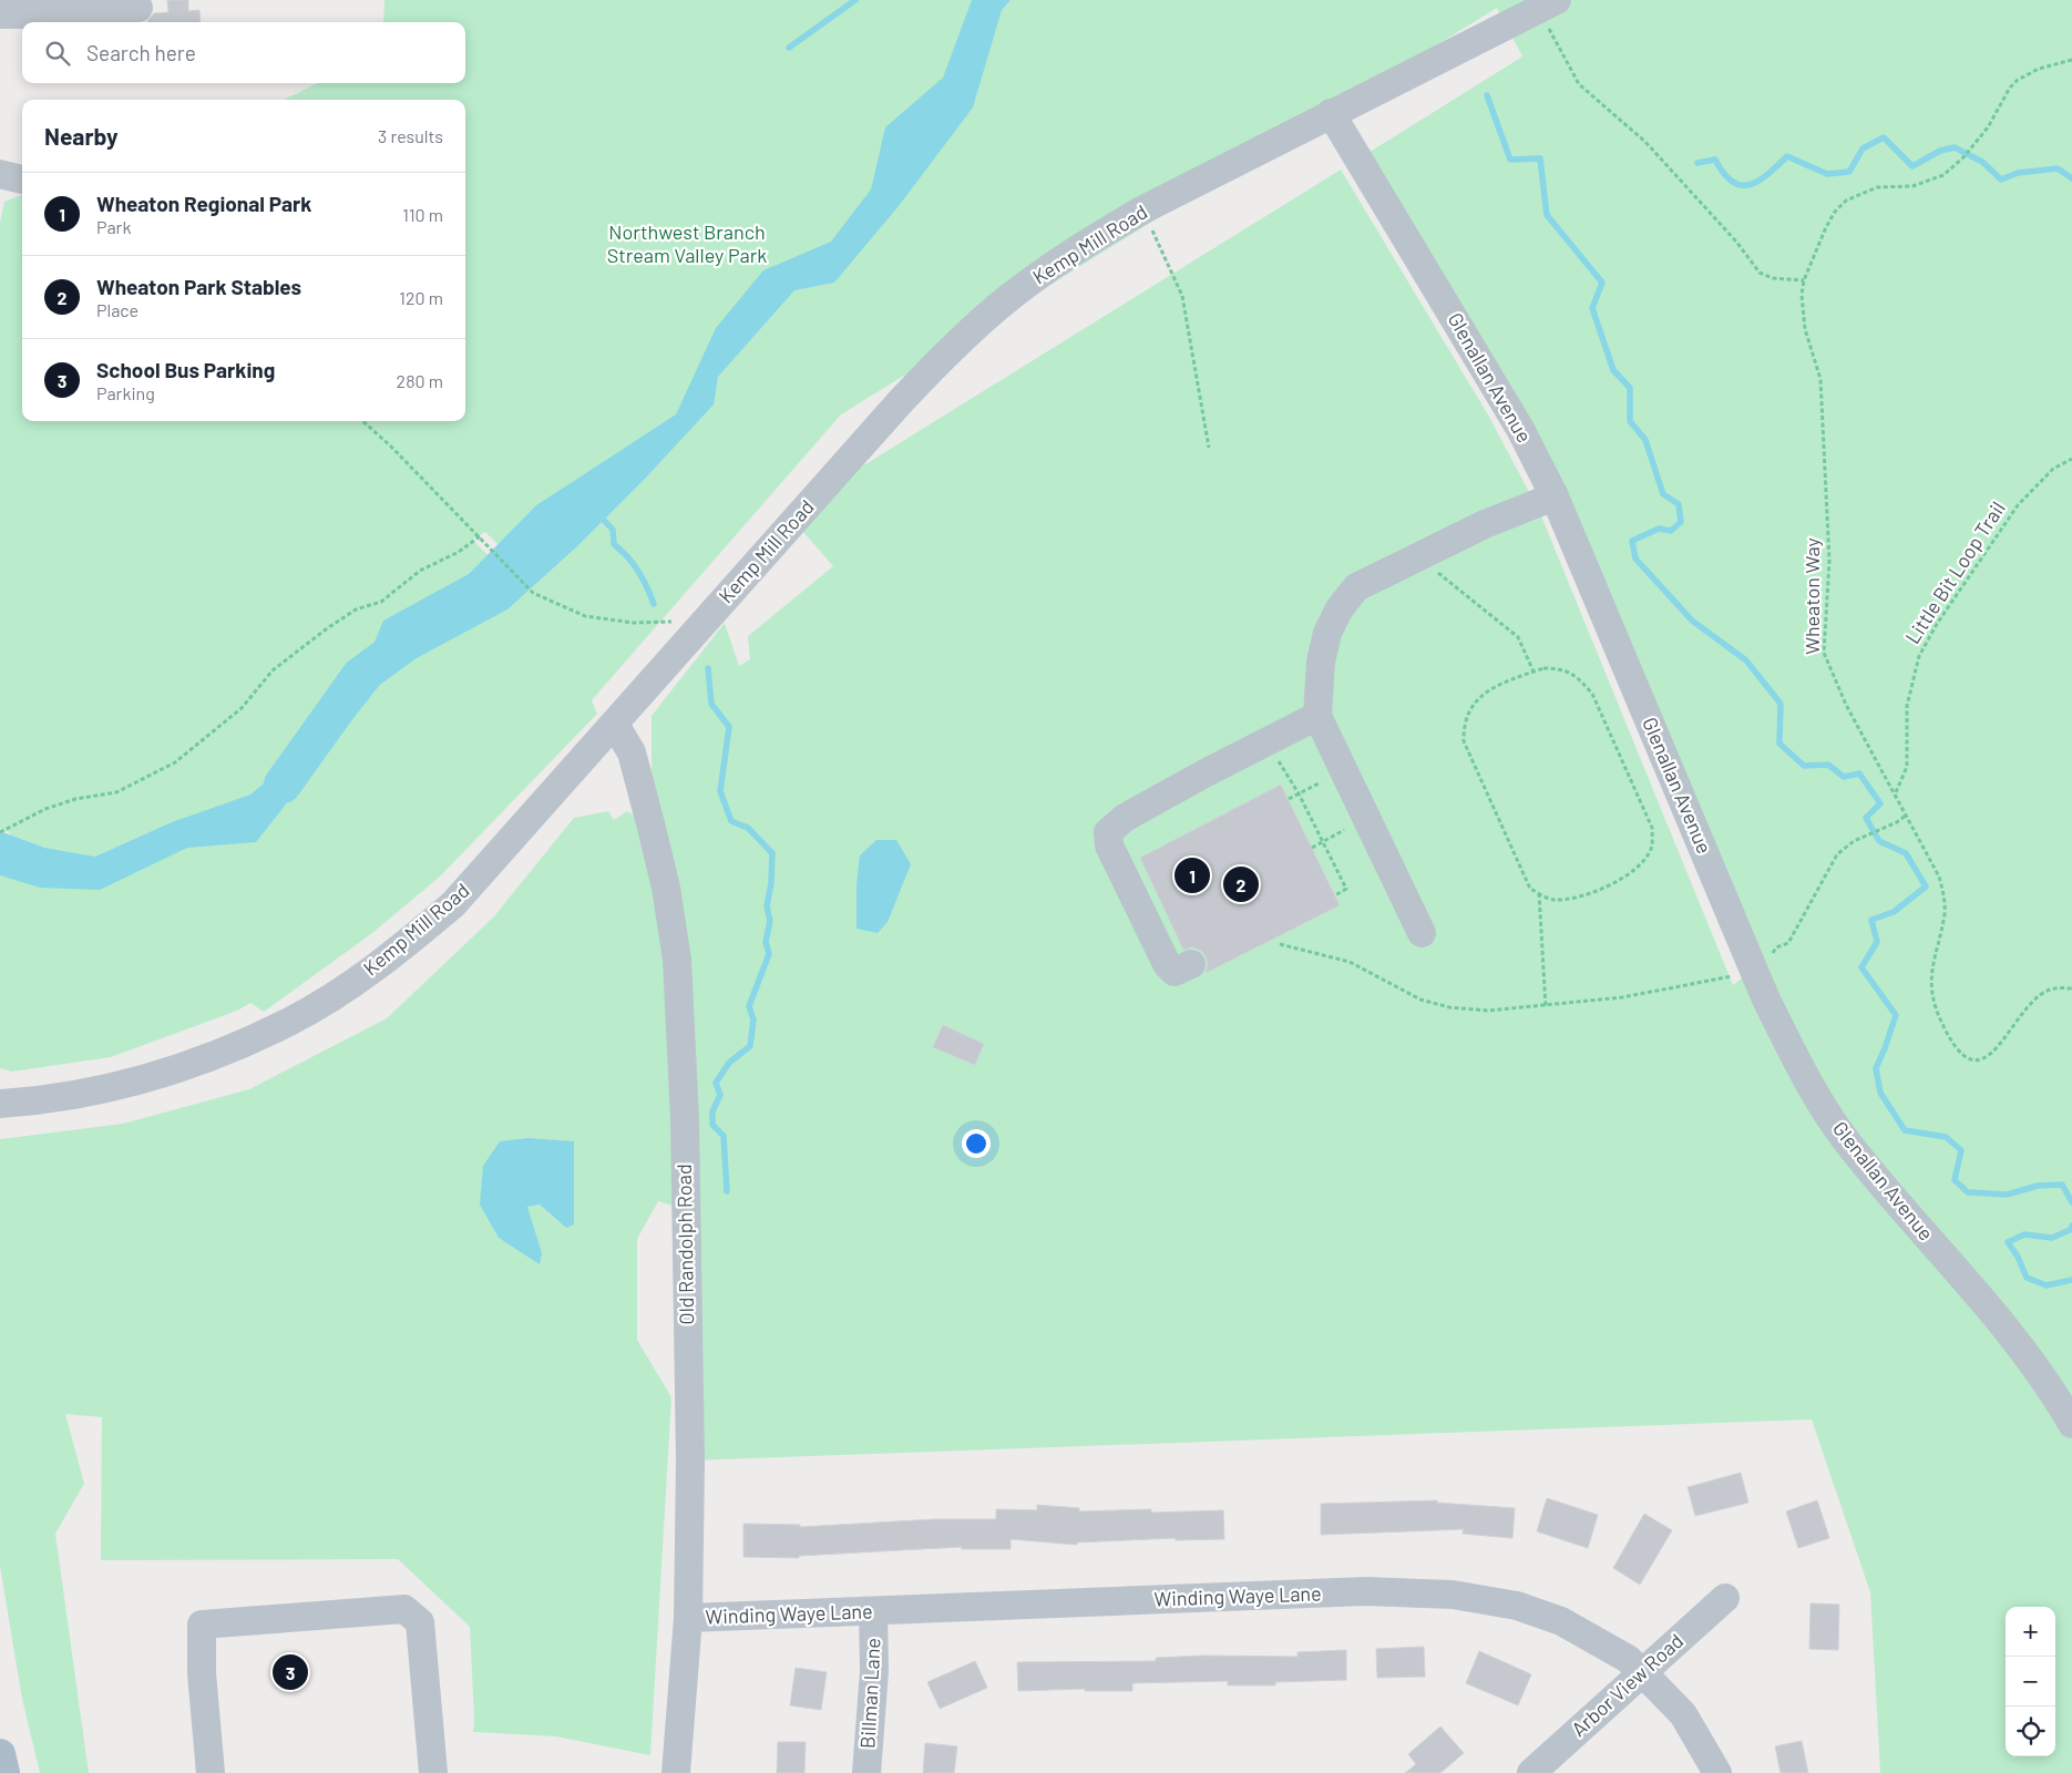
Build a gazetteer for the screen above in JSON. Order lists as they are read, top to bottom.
{
  "streets": {
    "street": [
      "Kemp Mill Road",
      "Glenallan Avenue",
      "Old Randolph Road",
      "Winding Waye Lane",
      "Arbor View Road",
      "Billman Lane"
    ],
    "path": ["Little Bit Loop Trail", "Wheaton Way"]
  },
  "crossings": [
    ["Kemp Mill Road", "Glenallan Avenue"],
    ["Kemp Mill Road", "Old Randolph Road"],
    ["Little Bit Loop Trail", "Wheaton Way"],
    ["Old Randolph Road", "Winding Waye Lane"],
    ["Winding Waye Lane", "Arbor View Road"],
    ["Winding Waye Lane", "Billman Lane"]
  ],
  "parks": ["Northwest Branch Stream Valley Park"],
  "page": {
    "search": "Search here",
    "heading": ["Nearby", "3 results"],
    "list": [
      {
        "mark": "1",
        "name": "Wheaton Regional Park",
        "note": "Park",
        "value": "110 m"
      },
      {
        "mark": "2",
        "name": "Wheaton Park Stables",
        "note": "Place",
        "value": "120 m"
      },
      {
        "mark": "3",
        "name": "School Bus Parking",
        "note": "Parking",
        "value": "280 m"
      }
    ],
    "pins": ["1", "2", "3"],
    "map_buttons": ["+", "−"]
  }
}
